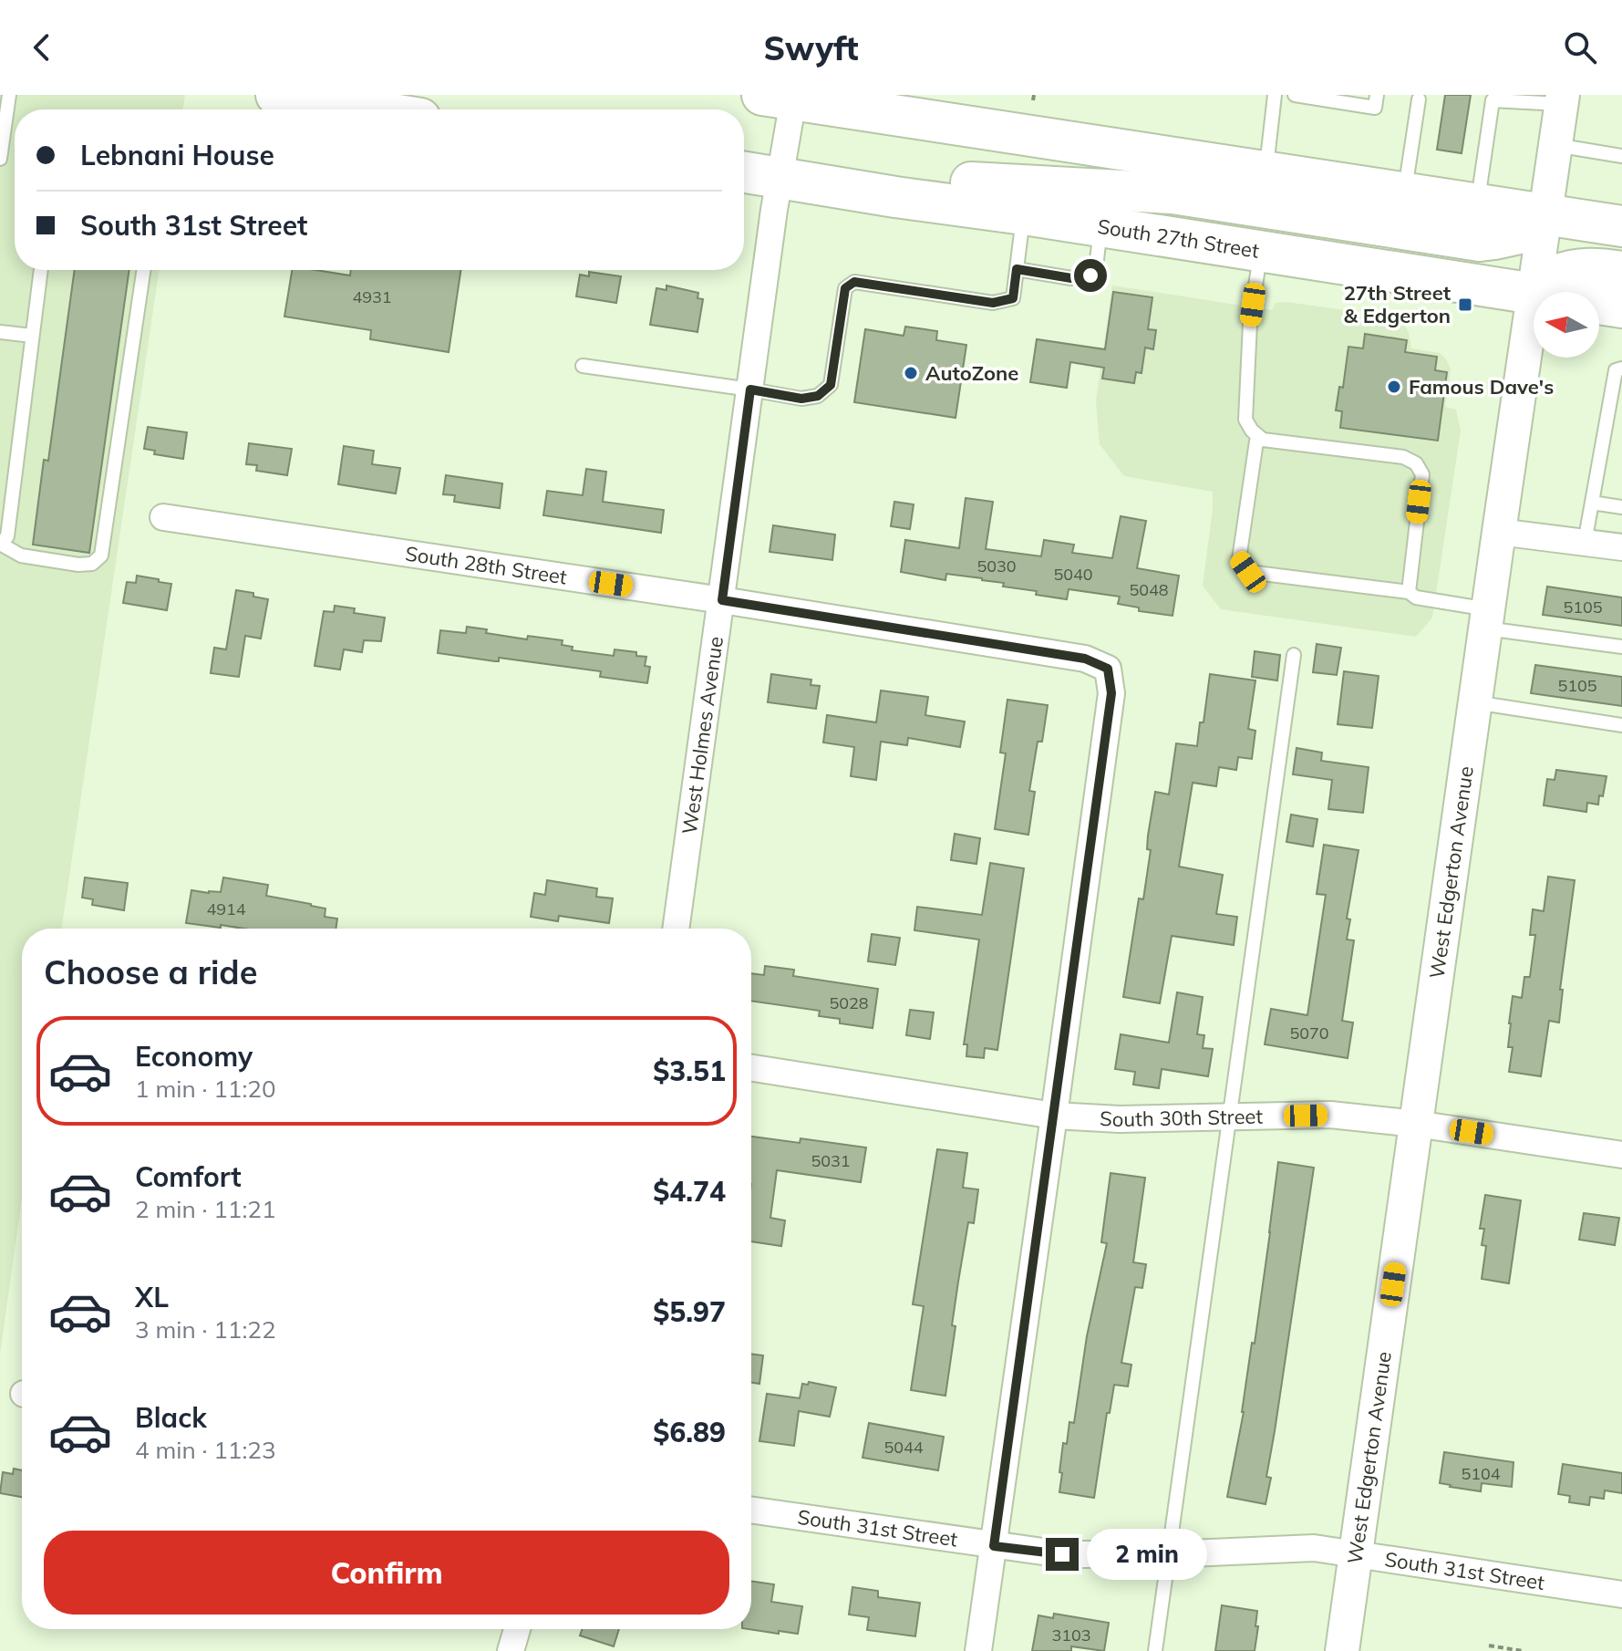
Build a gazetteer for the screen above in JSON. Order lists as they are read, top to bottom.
{
  "streets": {
    "main road": ["South 27th Street"],
    "street": [
      "South 28th Street",
      "West Holmes Avenue",
      "West Edgerton Avenue",
      "South 30th Street",
      "South 31st Street"
    ]
  },
  "crossings": [
    ["South 27th Street", "West Holmes Avenue"],
    ["South 27th Street", "West Edgerton Avenue"],
    ["South 28th Street", "West Holmes Avenue"],
    ["South 28th Street", "South 30th Street"],
    ["West Edgerton Avenue", "South 30th Street"],
    ["West Edgerton Avenue", "South 31st Street"]
  ],
  "places": {
    "transit": ["27th Street & Edgerton"],
    "other": ["AutoZone", "Famous Dave's"]
  },
  "house_numbers": [
    "4931",
    "5030",
    "5040",
    "5048",
    "5105",
    "5105",
    "4914",
    "5028",
    "5070",
    "5031",
    "5044",
    "5104",
    "3103"
  ],
  "north": "left",
  "page": {
    "header": "Swyft",
    "banner": ["Lebnani House", "South 31st Street"],
    "heading": "Choose a ride",
    "list": [
      {
        "name": "Economy",
        "note": "1 min · 11:20",
        "value": "$3.51"
      },
      {
        "name": "Comfort",
        "note": "2 min · 11:21",
        "value": "$4.74"
      },
      {
        "name": "XL",
        "note": "3 min · 11:22",
        "value": "$5.97"
      },
      {
        "name": "Black",
        "note": "4 min · 11:23",
        "value": "$6.89"
      }
    ],
    "buttons": "Confirm",
    "bubble": "2 min"
  }
}
